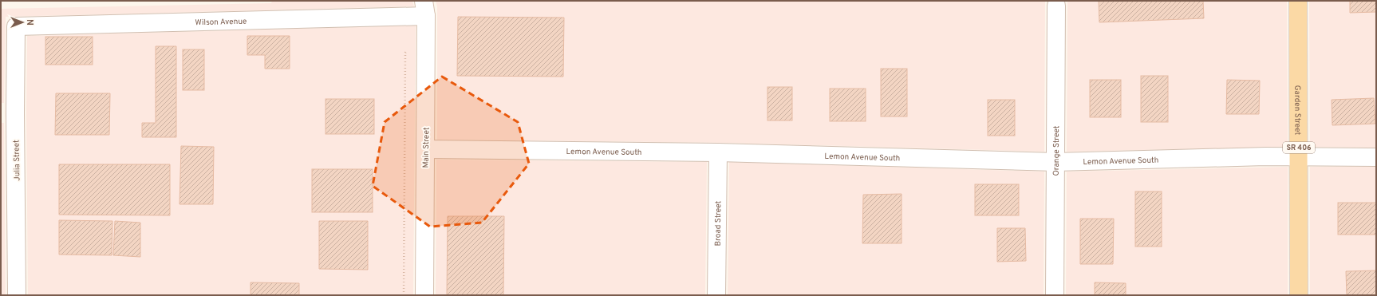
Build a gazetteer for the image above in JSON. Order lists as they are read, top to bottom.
{
  "streets": {
    "main road": ["Garden Street", "SR 406"],
    "street": [
      "Wilson Avenue",
      "Main Street",
      "Lemon Avenue South",
      "Orange Street",
      "Julia Street",
      "Broad Street"
    ]
  },
  "crossings": [
    ["Wilson Avenue", "Main Street"],
    ["Wilson Avenue", "Julia Street"],
    ["Garden Street", "Lemon Avenue South"],
    ["Main Street", "Lemon Avenue South"],
    ["Lemon Avenue South", "Orange Street"],
    ["Lemon Avenue South", "Broad Street"]
  ],
  "north": "right"
}
